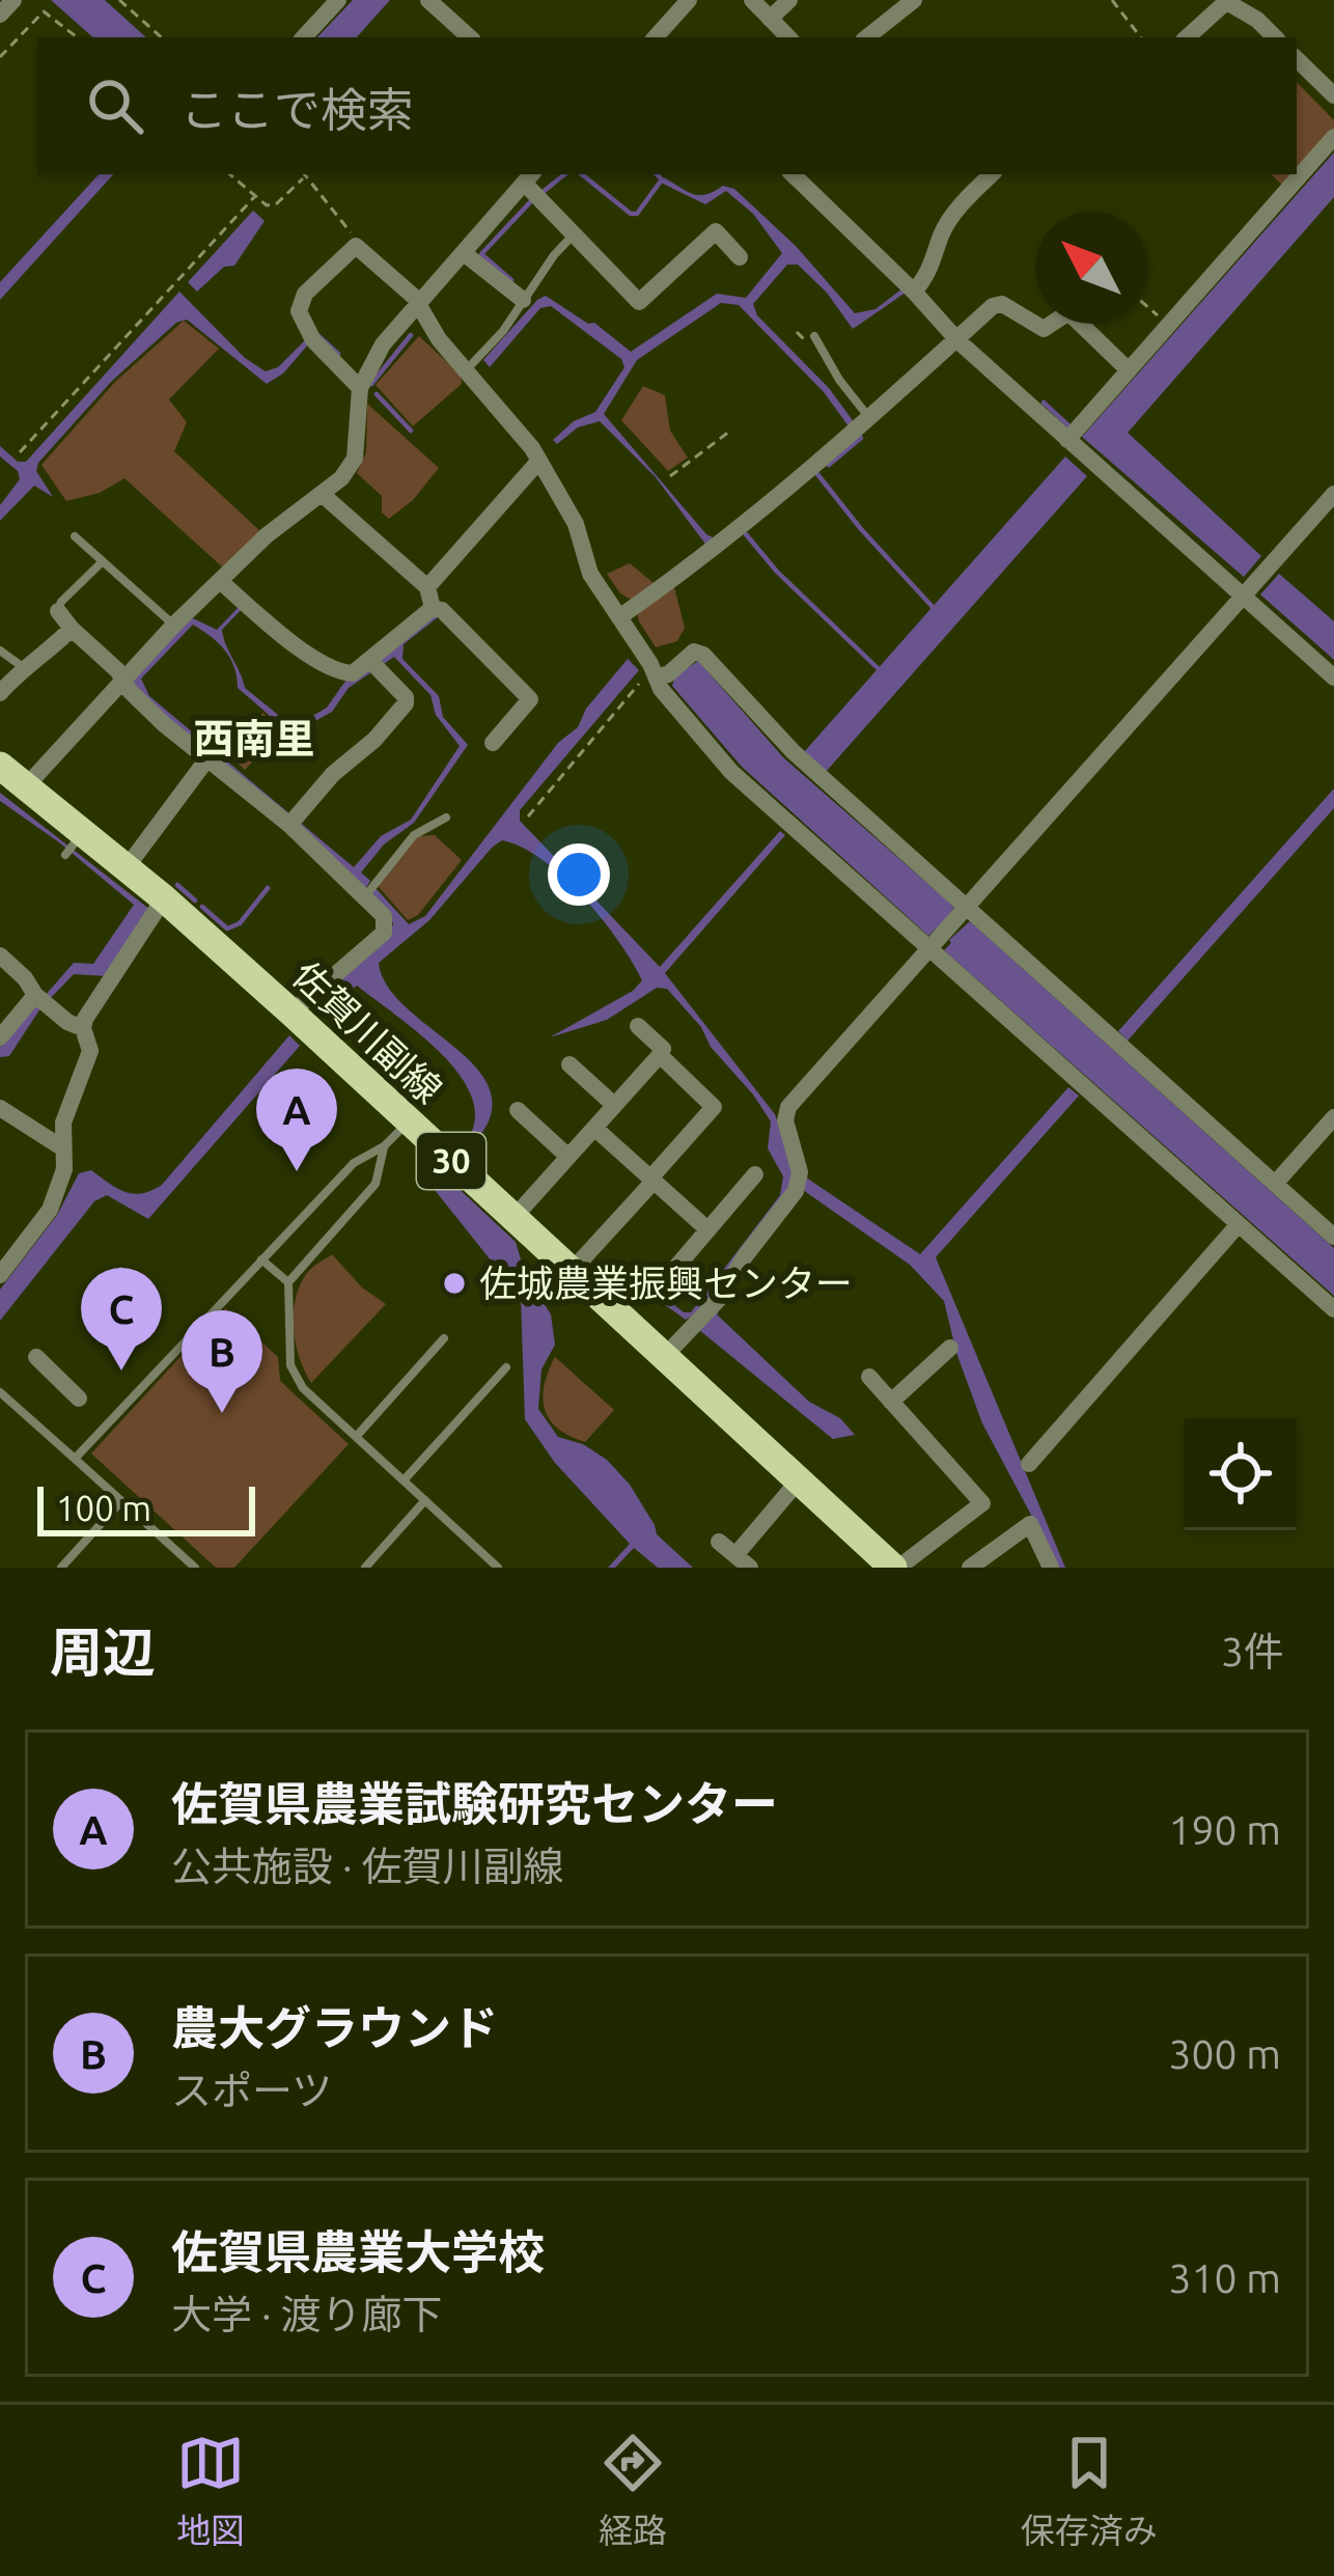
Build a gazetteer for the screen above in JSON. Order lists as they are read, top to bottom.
{
  "streets": {
    "main road": ["佐賀川副線", "30"]
  },
  "districts": ["西南里"],
  "places": ["佐城農業振興センター"],
  "scale_bar": "100 m",
  "north": "top left",
  "page": {
    "search": "ここで検索",
    "pins": ["A", "C", "B"],
    "scale": "100 m",
    "heading": ["周辺", "3件"],
    "list": [
      {
        "mark": "A",
        "name": "佐賀県農業試験研究センター",
        "note": "公共施設 · 佐賀川副線",
        "value": "190 m"
      },
      {
        "mark": "B",
        "name": "農大グラウンド",
        "note": "スポーツ",
        "value": "300 m"
      },
      {
        "mark": "C",
        "name": "佐賀県農業大学校",
        "note": "大学 · 渡り廊下",
        "value": "310 m"
      }
    ],
    "nav": ["地図", "経路", "保存済み"]
  }
}
